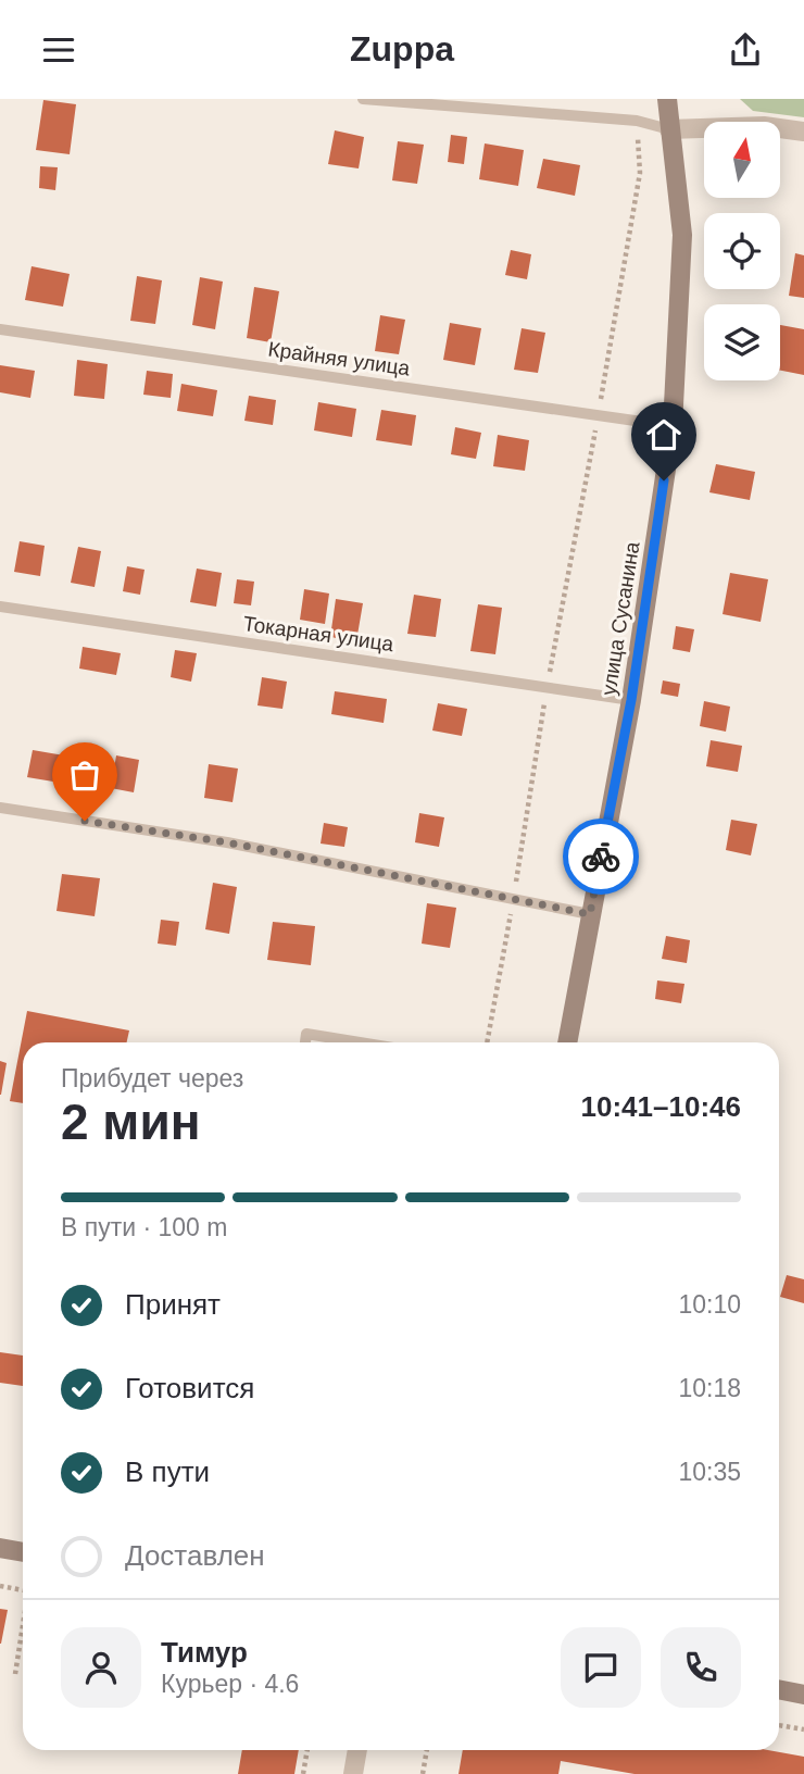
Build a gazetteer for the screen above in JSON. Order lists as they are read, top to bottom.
{
  "streets": {
    "street": ["улица Сусанина"],
    "lane": ["Крайняя улица", "Токарная улица"]
  },
  "crossings": [
    ["Крайняя улица", "улица Сусанина"],
    ["улица Сусанина", "Токарная улица"]
  ],
  "north": "top",
  "page": {
    "header": "Zuppa",
    "heading": ["2 мин", "Прибудет через", "10:41–10:46"],
    "panel": ["Тимур", "Курьер · 4.6"],
    "bar": "В пути · 100 m",
    "list": [
      ["Принят", "10:10"],
      ["Готовится", "10:18"],
      ["В пути", "10:35"],
      "Доставлен"
    ]
  }
}
